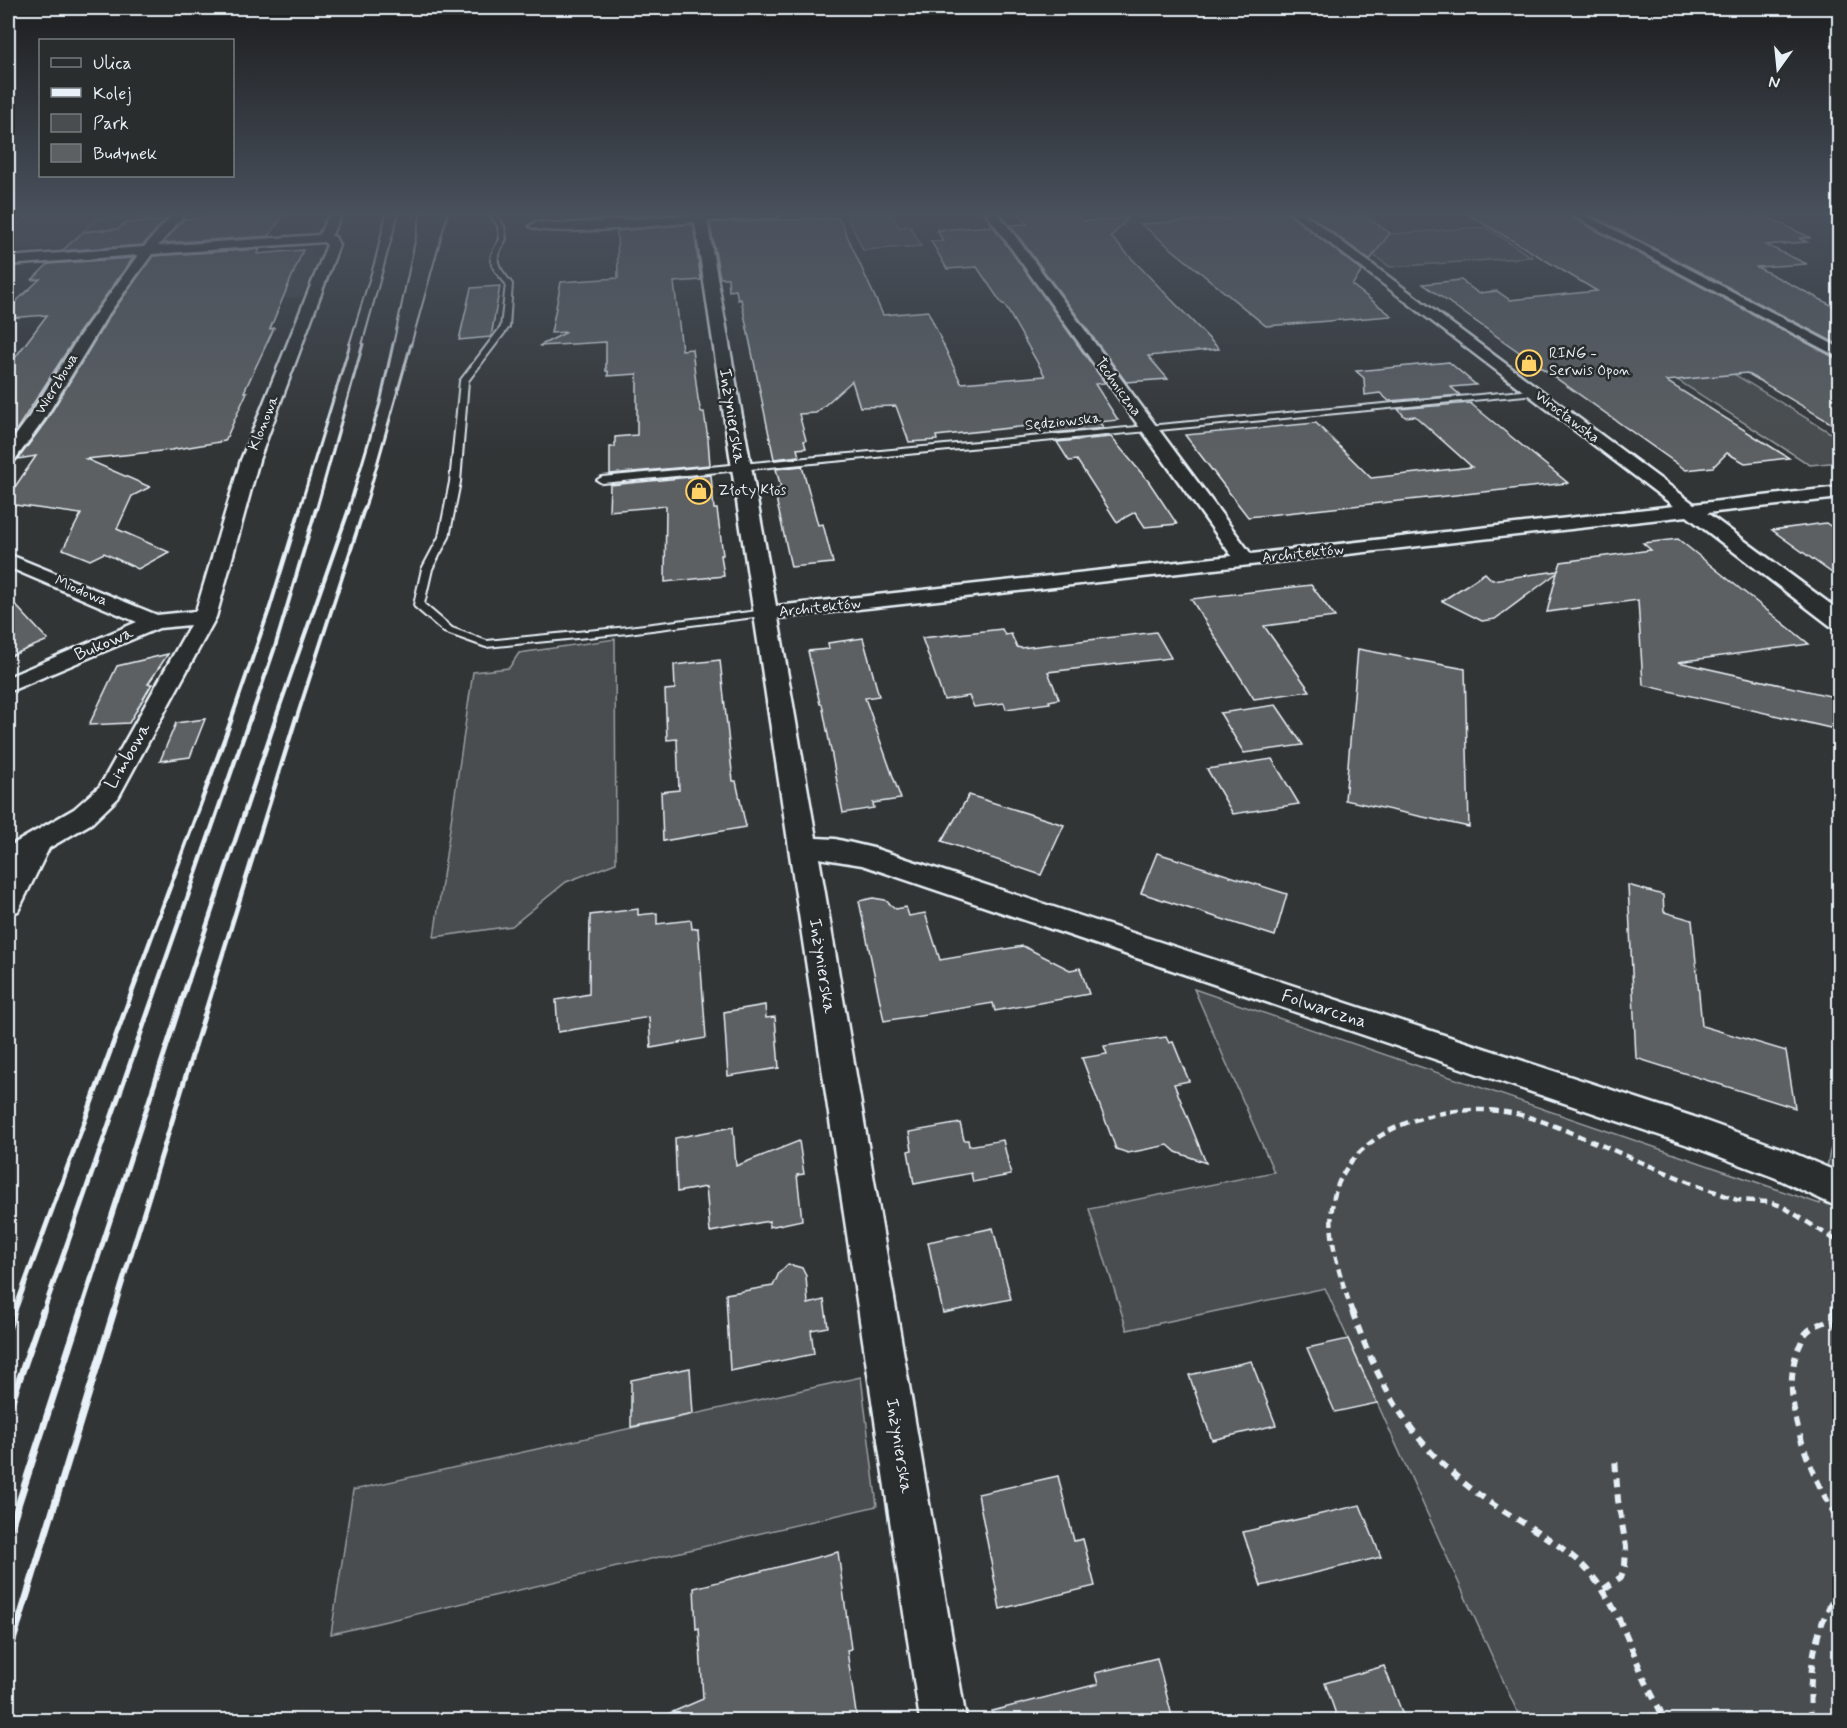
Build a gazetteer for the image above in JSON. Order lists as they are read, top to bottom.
{
  "streets": {
    "street": [
      "Wierzbowa",
      "Techniczna",
      "Inżynierska",
      "Wrocławska",
      "Klonowa",
      "Architektów",
      "Miodowa",
      "Bukowa",
      "Limbowa",
      "Folwarczna"
    ],
    "lane": ["Sędziowska"]
  },
  "crossings": [
    ["Techniczna", "Sędziowska"],
    ["Techniczna", "Architektów"],
    ["Inżynierska", "Sędziowska"],
    ["Inżynierska", "Architektów"],
    ["Inżynierska", "Folwarczna"],
    ["Wrocławska", "Sędziowska"],
    ["Wrocławska", "Architektów"],
    ["Klonowa", "Bukowa"],
    ["Klonowa", "Limbowa"],
    ["Miodowa", "Bukowa"],
    ["Bukowa", "Limbowa"]
  ],
  "places": {
    "shop": ["RING - Serwis Opon", "Złoty Kłos"]
  },
  "legend": [
    "Ulica",
    "Kolej",
    "Park",
    "Budynek"
  ],
  "north": "bottom"
}
